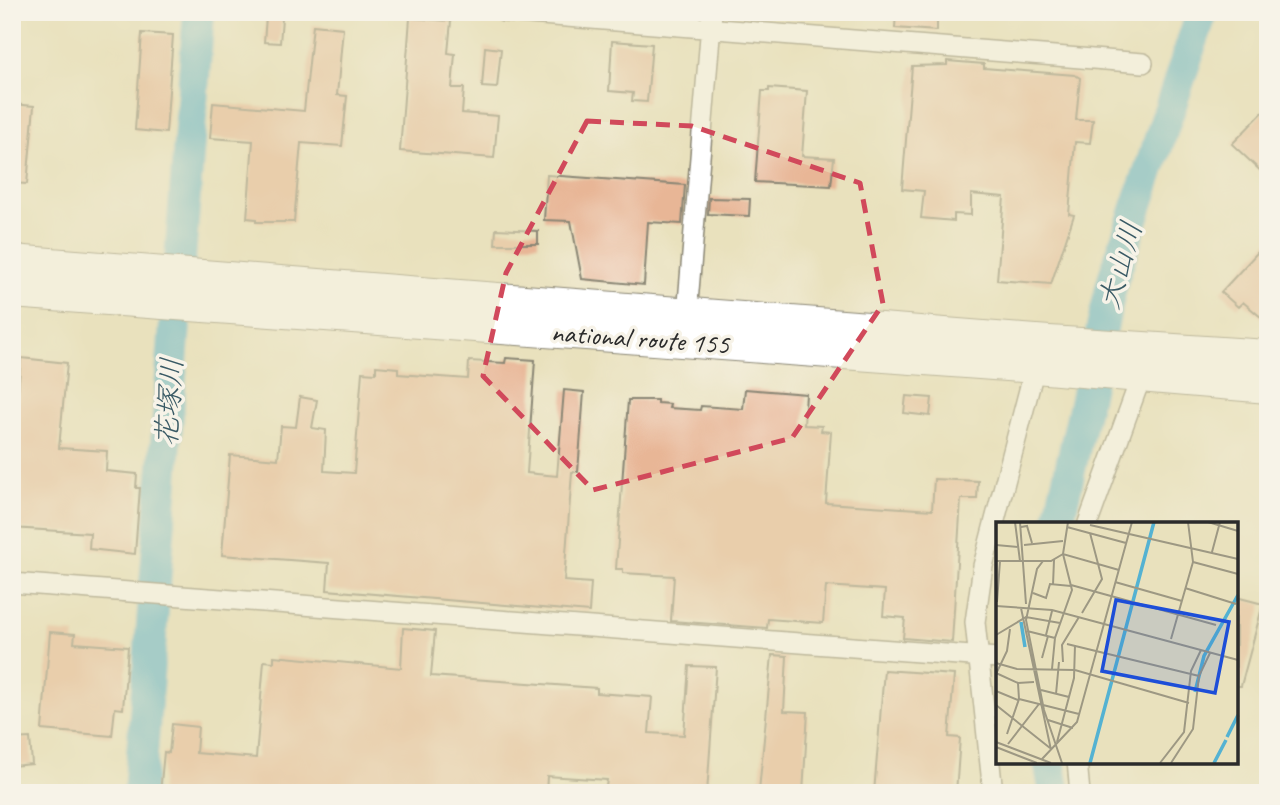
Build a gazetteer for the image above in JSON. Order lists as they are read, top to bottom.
{
  "streets": {
    "highway": ["national route 155"]
  },
  "water": ["大山川", "花塚川"]
}
